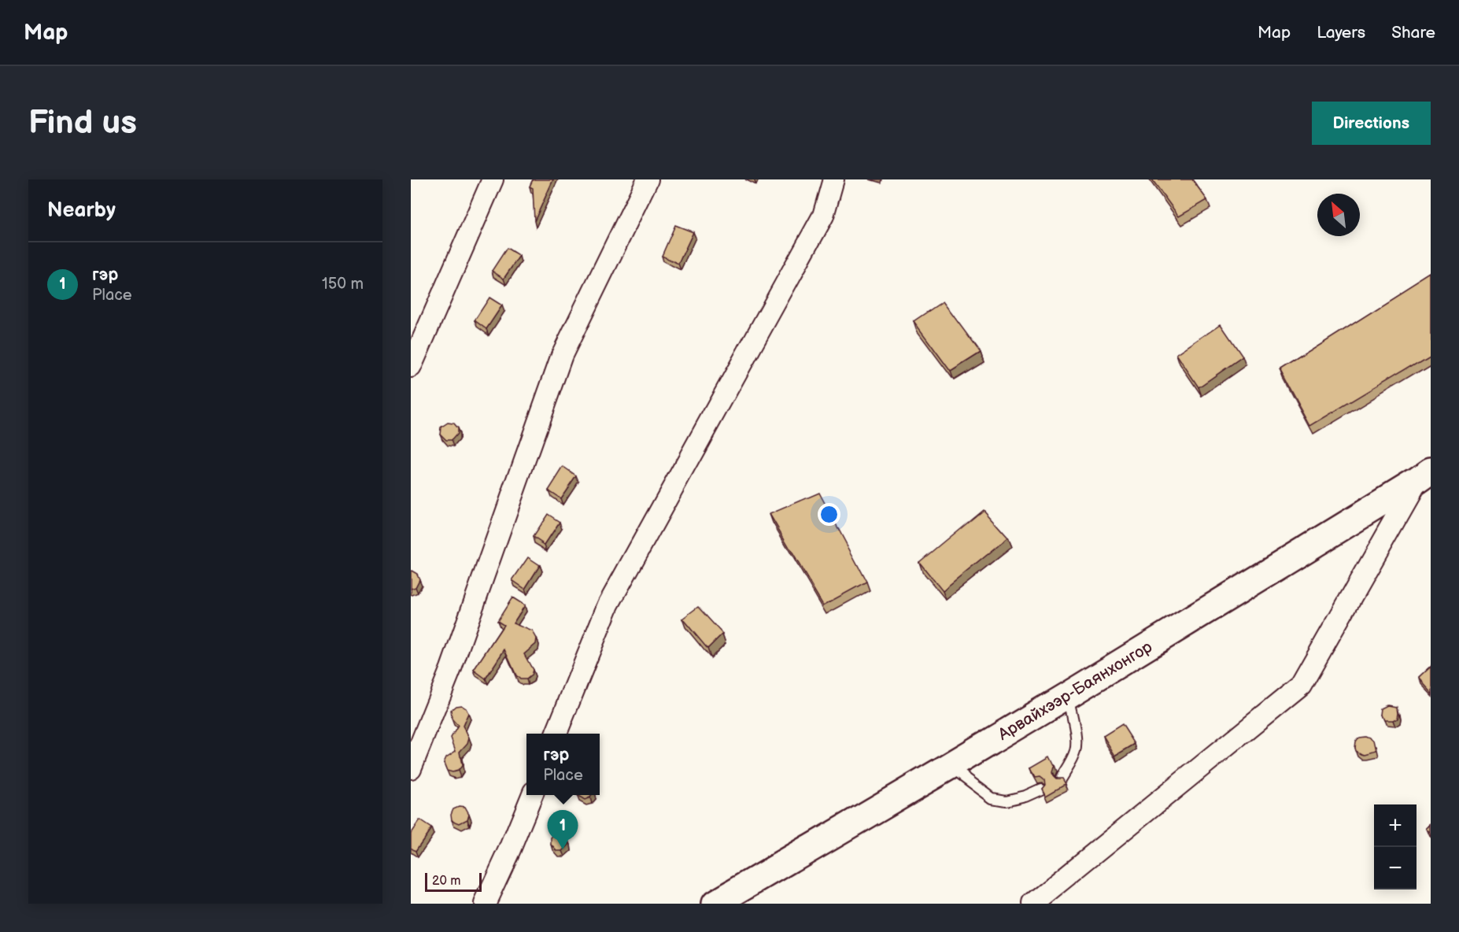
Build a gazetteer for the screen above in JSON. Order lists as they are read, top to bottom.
{
  "streets": {
    "highway": ["Арвайхээр-Баянхонгор"]
  },
  "scale_bar": "20 m",
  "north": "top left",
  "page": {
    "header": "Map",
    "nav": ["Map", "Layers", "Share"],
    "buttons": "Directions",
    "title": "Find us",
    "heading": "Nearby",
    "list": [
      {
        "mark": "1",
        "name": "гэр",
        "note": "Place",
        "value": "150 m"
      }
    ],
    "popup": ["гэр", "Place"],
    "map_buttons": ["+", "−"],
    "pins": "1",
    "scale": "20 m"
  }
}
